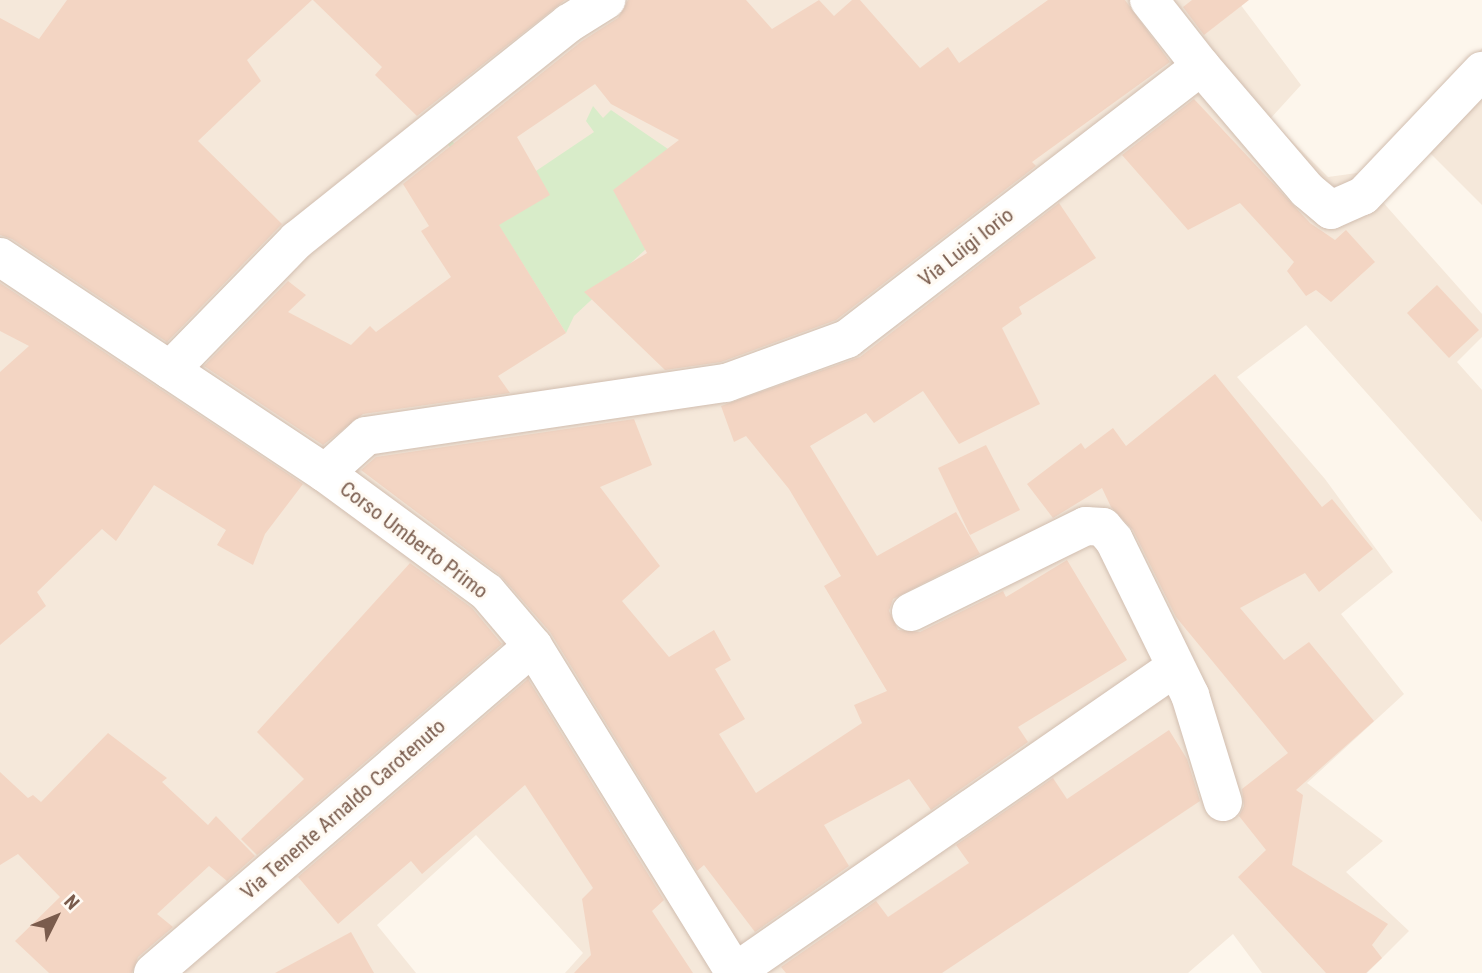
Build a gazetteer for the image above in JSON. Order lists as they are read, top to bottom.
{
  "streets": {
    "street": ["Via Luigi Iorio", "Corso Umberto Primo", "Via Tenente Arnaldo Carotenuto"]
  },
  "crossings": [
    ["Via Luigi Iorio", "Corso Umberto Primo"],
    ["Corso Umberto Primo", "Via Tenente Arnaldo Carotenuto"]
  ],
  "north": "top right"
}
